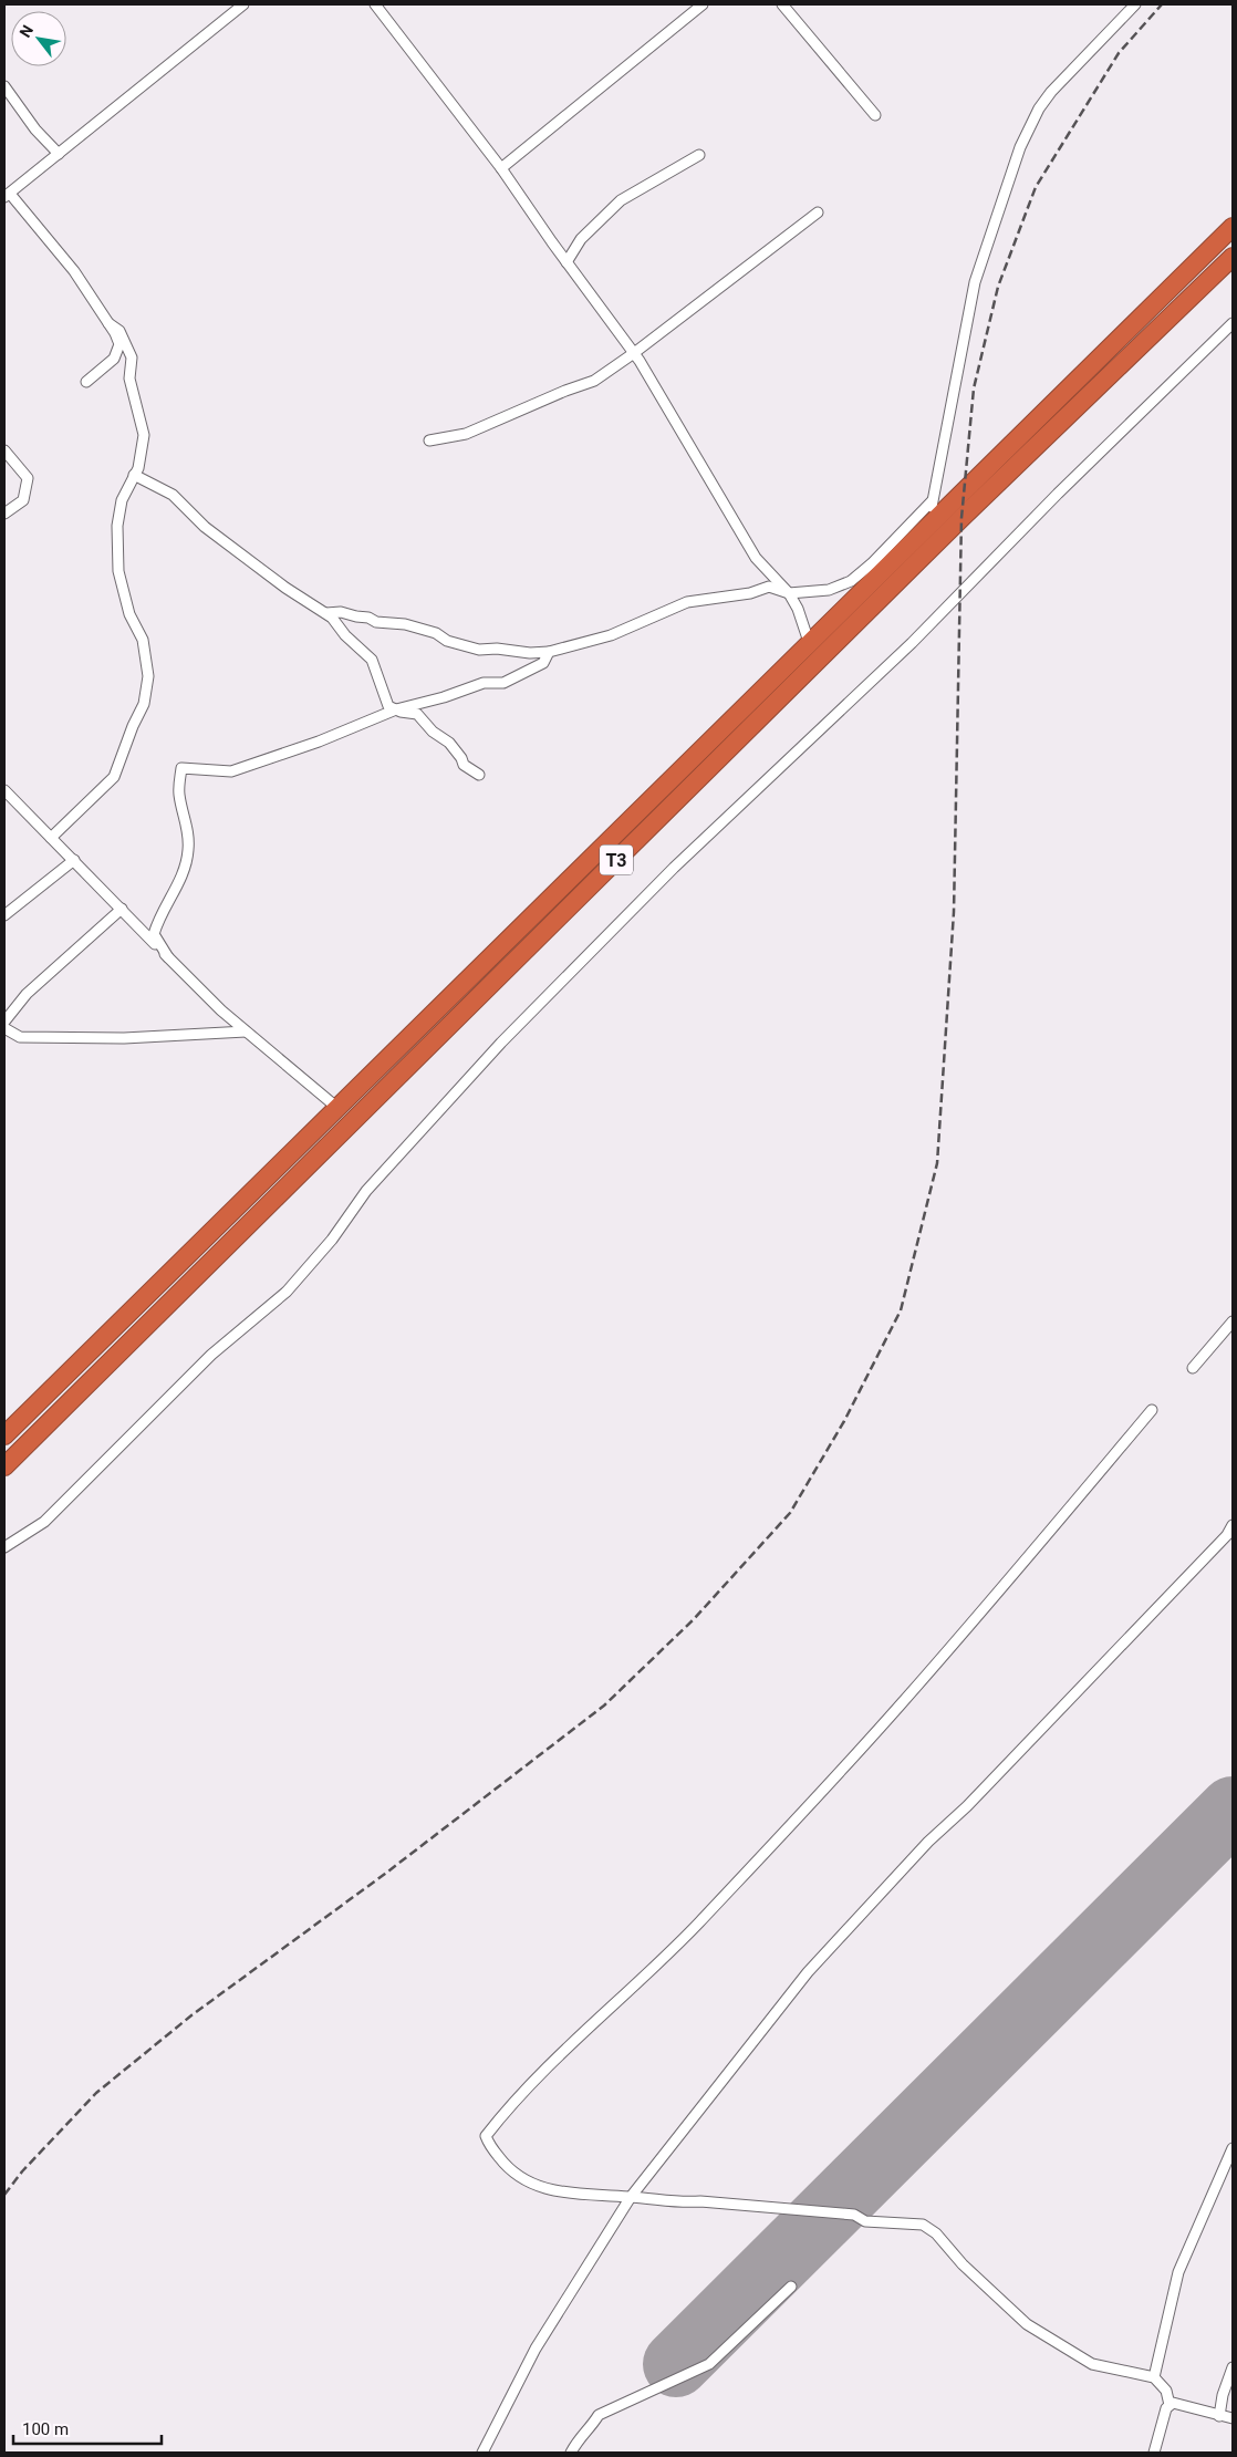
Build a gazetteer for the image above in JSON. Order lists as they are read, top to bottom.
{
  "streets": {
    "highway": ["T3"]
  },
  "scale_bar": "100 m",
  "north": "top left"
}
